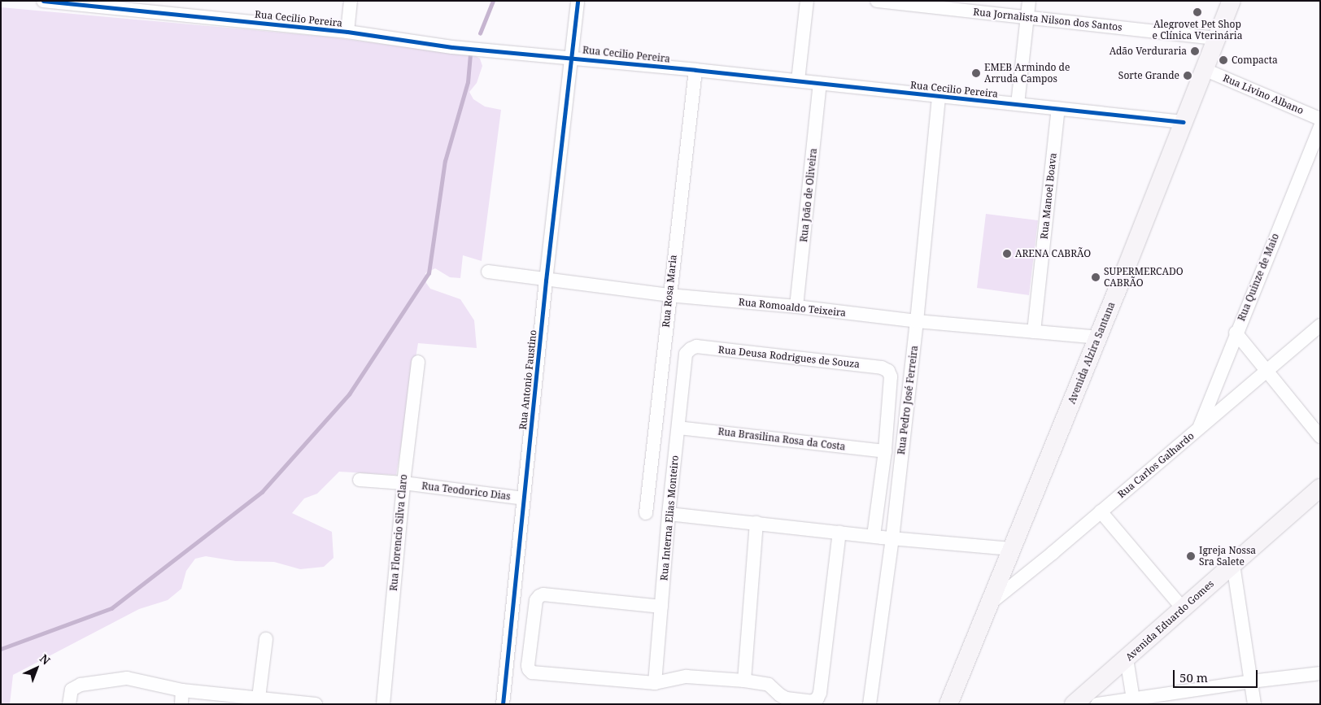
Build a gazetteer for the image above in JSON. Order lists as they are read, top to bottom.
{
  "streets": {
    "main road": ["Avenida Alzira Santana", "Avenida Eduardo Gomes"],
    "street": [
      "Rua Cecilio Pereira",
      "Rua Jornalista Nilson dos Santos",
      "Rua Livino Albano",
      "Rua João de Oliveira",
      "Rua Manoel Boava",
      "Rua Quinze de Maio",
      "Rua Rosa Maria",
      "Rua Romoaldo Teixeira",
      "Rua Deusa Rodrigues de Souza",
      "Rua Antonio Faustino",
      "Rua Pedro José Ferreira",
      "Rua Brasilina Rosa da Costa",
      "Rua Carlos Galhardo",
      "Rua Teodorico Dias",
      "Rua Interna Elias Monteiro",
      "Rua Florencio Silva Claro"
    ]
  },
  "crossings": [
    ["Rua Cecilio Pereira", "Rua João de Oliveira"],
    ["Rua Cecilio Pereira", "Rua Manoel Boava"],
    ["Rua Cecilio Pereira", "Rua Rosa Maria"],
    ["Rua Cecilio Pereira", "Avenida Alzira Santana"],
    ["Rua Cecilio Pereira", "Rua Antonio Faustino"],
    ["Rua Cecilio Pereira", "Rua Pedro José Ferreira"],
    ["Rua Jornalista Nilson dos Santos", "Avenida Alzira Santana"],
    ["Rua Livino Albano", "Avenida Alzira Santana"],
    ["Rua João de Oliveira", "Rua Romoaldo Teixeira"],
    ["Rua Manoel Boava", "Rua Romoaldo Teixeira"],
    ["Rua Quinze de Maio", "Rua Carlos Galhardo"],
    ["Rua Rosa Maria", "Rua Romoaldo Teixeira"],
    ["Rua Romoaldo Teixeira", "Avenida Alzira Santana"],
    ["Rua Romoaldo Teixeira", "Rua Antonio Faustino"],
    ["Rua Romoaldo Teixeira", "Rua Pedro José Ferreira"],
    ["Avenida Alzira Santana", "Rua Carlos Galhardo"],
    ["Rua Deusa Rodrigues de Souza", "Rua Brasilina Rosa da Costa"],
    ["Rua Deusa Rodrigues de Souza", "Rua Interna Elias Monteiro"],
    ["Rua Antonio Faustino", "Rua Teodorico Dias"],
    ["Rua Brasilina Rosa da Costa", "Rua Interna Elias Monteiro"],
    ["Rua Teodorico Dias", "Rua Florencio Silva Claro"]
  ],
  "places": [
    "Alegrovet Pet Shop e Clínica Vterinária",
    "Adão Verduraria",
    "Compacta",
    "EMEB Armindo de Arruda Campos",
    "Sorte Grande",
    "ARENA CABRÃO",
    "SUPERMERCADO CABRÃO",
    "Igreja Nossa Sra Salete"
  ],
  "scale_bar": "50 m",
  "north": "top right"
}
